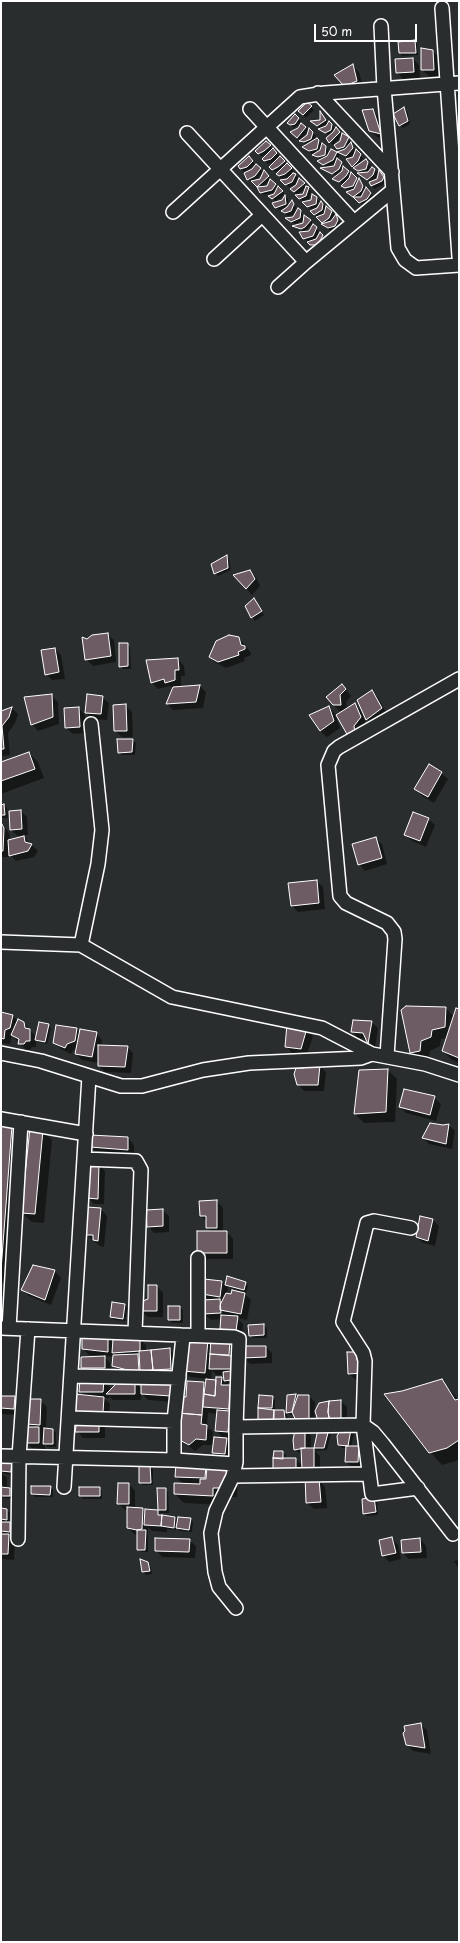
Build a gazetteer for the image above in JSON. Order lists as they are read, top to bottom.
{
  "scale_bar": "50 m"
}
